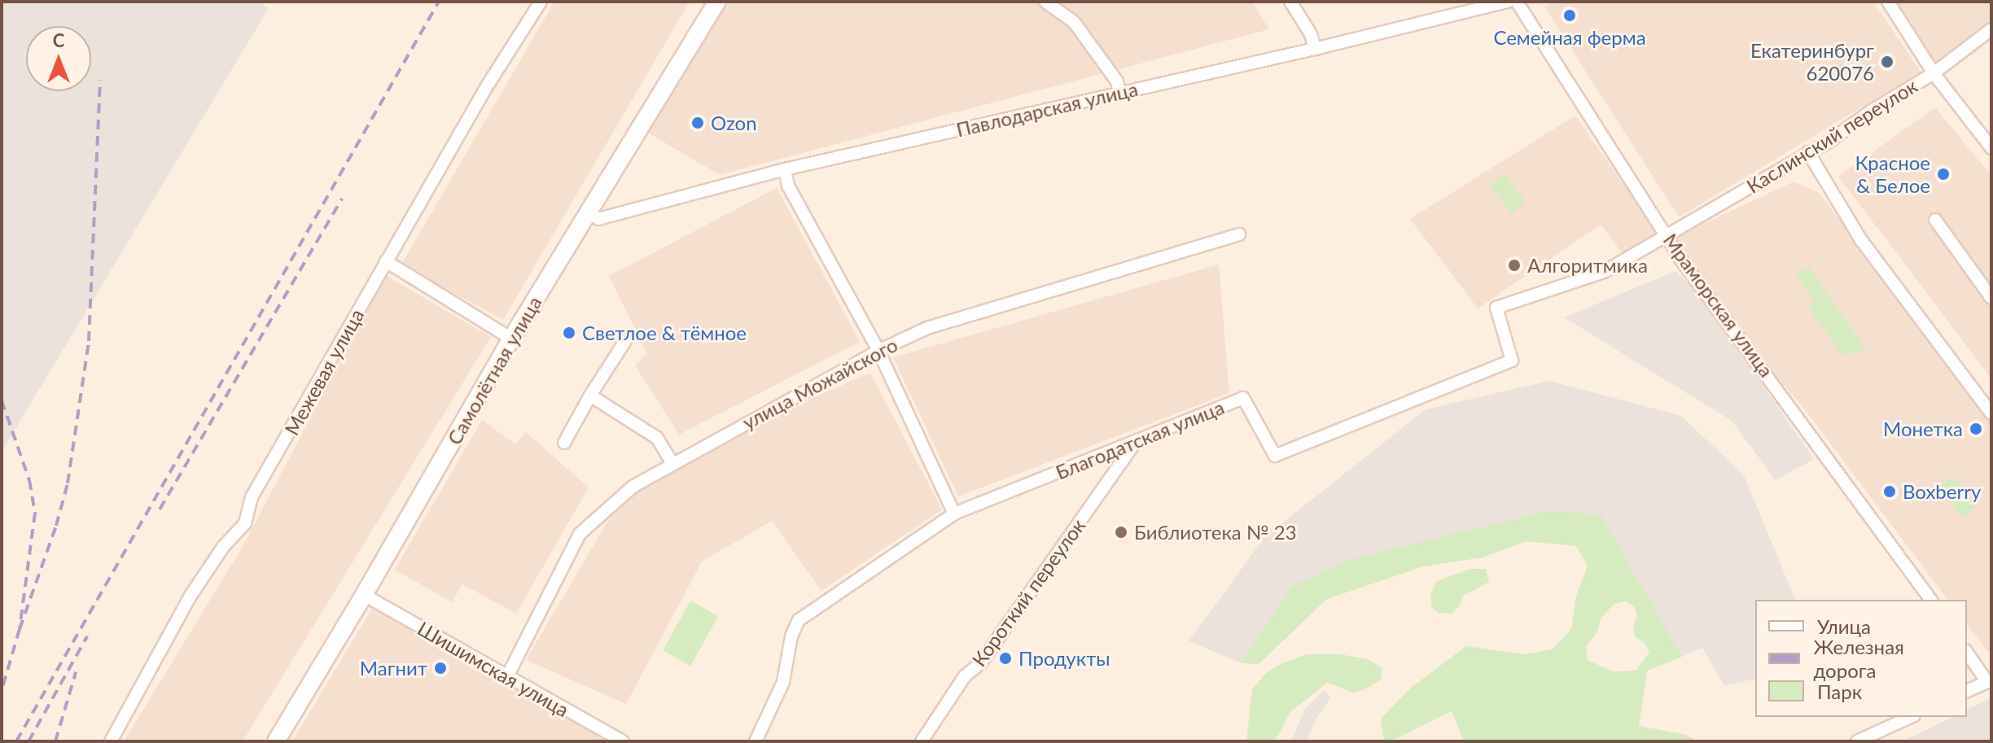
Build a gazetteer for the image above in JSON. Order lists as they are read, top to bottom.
{
  "streets": {
    "main road": ["Самолётная улица"],
    "street": [
      "Павлодарская улица",
      "Каслинский переулок",
      "Мраморская улица",
      "Межевая улица",
      "улица Можайского",
      "Благодатская улица",
      "Короткий переулок",
      "Шишимская улица"
    ]
  },
  "crossings": [
    ["Павлодарская улица", "Самолётная улица"],
    ["Каслинский переулок", "Мраморская улица"],
    ["Каслинский переулок", "Благодатская улица"],
    ["Мраморская улица", "Благодатская улица"],
    ["Самолётная улица", "Шишимская улица"],
    ["улица Можайского", "Шишимская улица"],
    ["Благодатская улица", "Короткий переулок"]
  ],
  "places": [
    "Семейная ферма",
    "Екатеринбург 620076",
    "Ozon",
    "Красное & Белое",
    "Алгоритмика",
    "Светлое & тёмное",
    "Монетка",
    "Boxberry",
    "Библиотека № 23",
    "Продукты",
    "Магнит"
  ],
  "legend": ["Улица", "Железная дорога", "Парк"],
  "north": "top"
}
